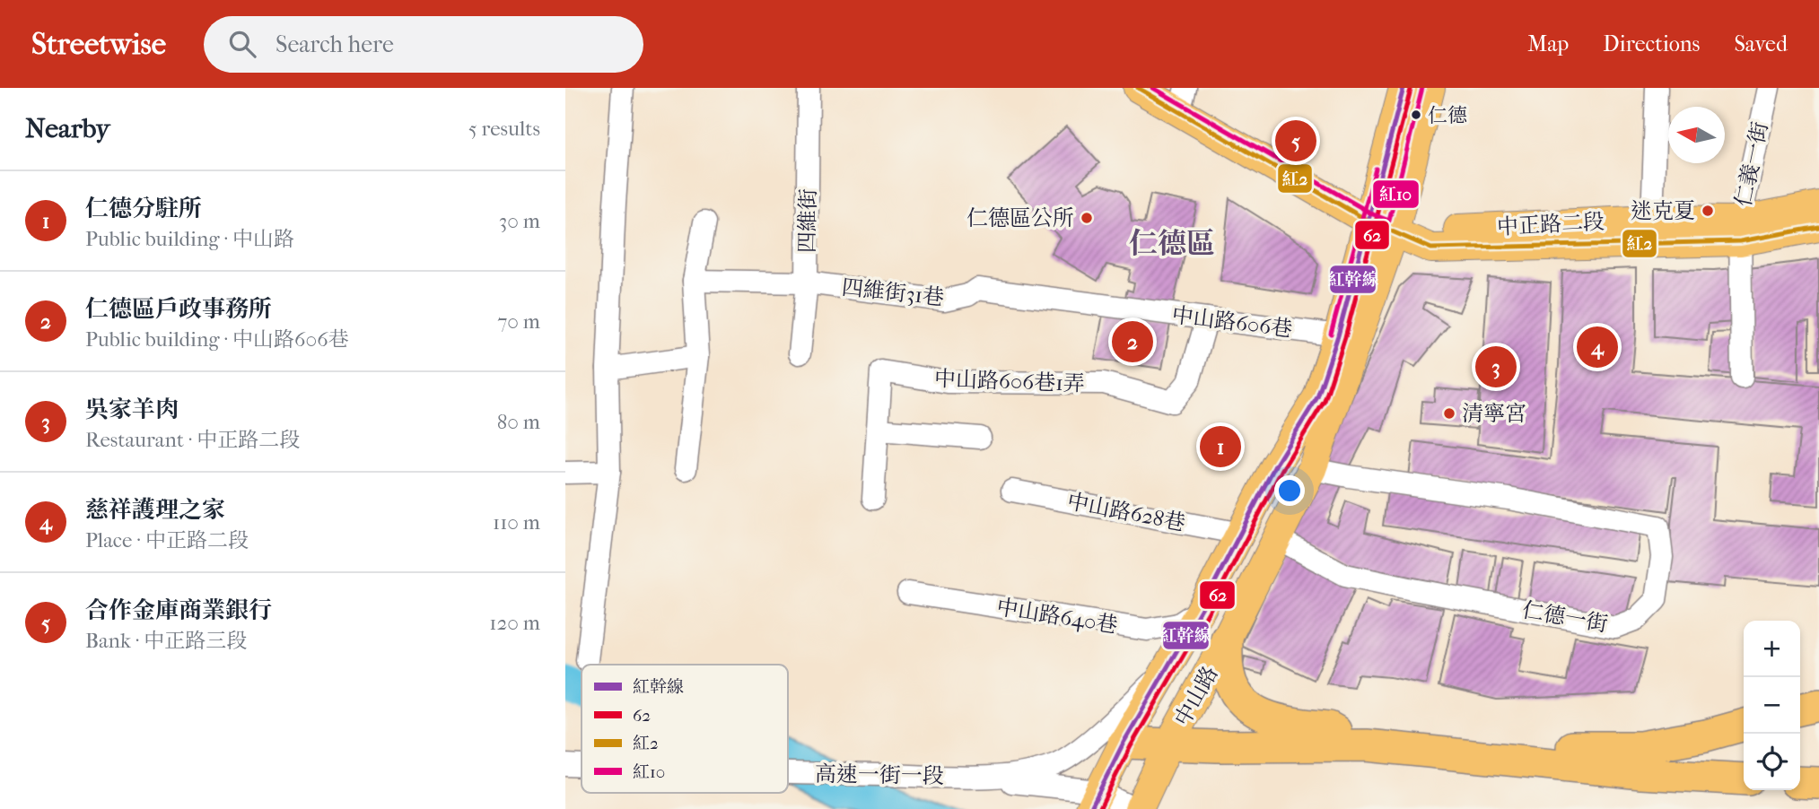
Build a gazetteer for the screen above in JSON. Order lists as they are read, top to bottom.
{
  "streets": {
    "main road": ["中正路二段", "中山路"],
    "street": [
      "仁義一街",
      "四維街",
      "四維街31巷",
      "中山路606巷",
      "中山路606巷1弄",
      "中山路628巷",
      "中山路640巷",
      "仁德一街",
      "高速一街一段"
    ]
  },
  "crossings": [
    ["仁義一街", "中正路二段"],
    ["四維街", "四維街31巷"],
    ["中正路二段", "中山路"],
    ["四維街31巷", "中山路606巷"],
    ["中山路606巷", "中山路606巷1弄"],
    ["中山路606巷", "中山路"],
    ["中山路628巷", "中山路"],
    ["中山路640巷", "中山路"],
    ["仁德一街", "中山路"],
    ["中山路", "高速一街一段"]
  ],
  "districts": ["仁德區"],
  "places": [
    "仁德",
    "迷克夏",
    "仁德區公所",
    "清寧宮"
  ],
  "lines": [
    "transit line 紅幹線",
    "transit line 紅2",
    "transit line 紅10",
    "transit line 62"
  ],
  "legend": [
    "紅幹線",
    "62",
    "紅2",
    "紅10"
  ],
  "north": "left",
  "page": {
    "header": "Streetwise",
    "search": "Search here",
    "nav": ["Map", "Directions", "Saved"],
    "heading": ["Nearby", "5 results"],
    "pins": [
      "5",
      "2",
      "4",
      "3",
      "1"
    ],
    "list": [
      {
        "mark": "1",
        "name": "仁德分駐所",
        "note": "Public building · 中山路",
        "value": "30 m"
      },
      {
        "mark": "2",
        "name": "仁德區戶政事務所",
        "note": "Public building · 中山路606巷",
        "value": "70 m"
      },
      {
        "mark": "3",
        "name": "吳家羊肉",
        "note": "Restaurant · 中正路二段",
        "value": "80 m"
      },
      {
        "mark": "4",
        "name": "慈祥護理之家",
        "note": "Place · 中正路二段",
        "value": "110 m"
      },
      {
        "mark": "5",
        "name": "合作金庫商業銀行",
        "note": "Bank · 中正路三段",
        "value": "120 m"
      }
    ],
    "map_buttons": ["+", "−"]
  }
}
